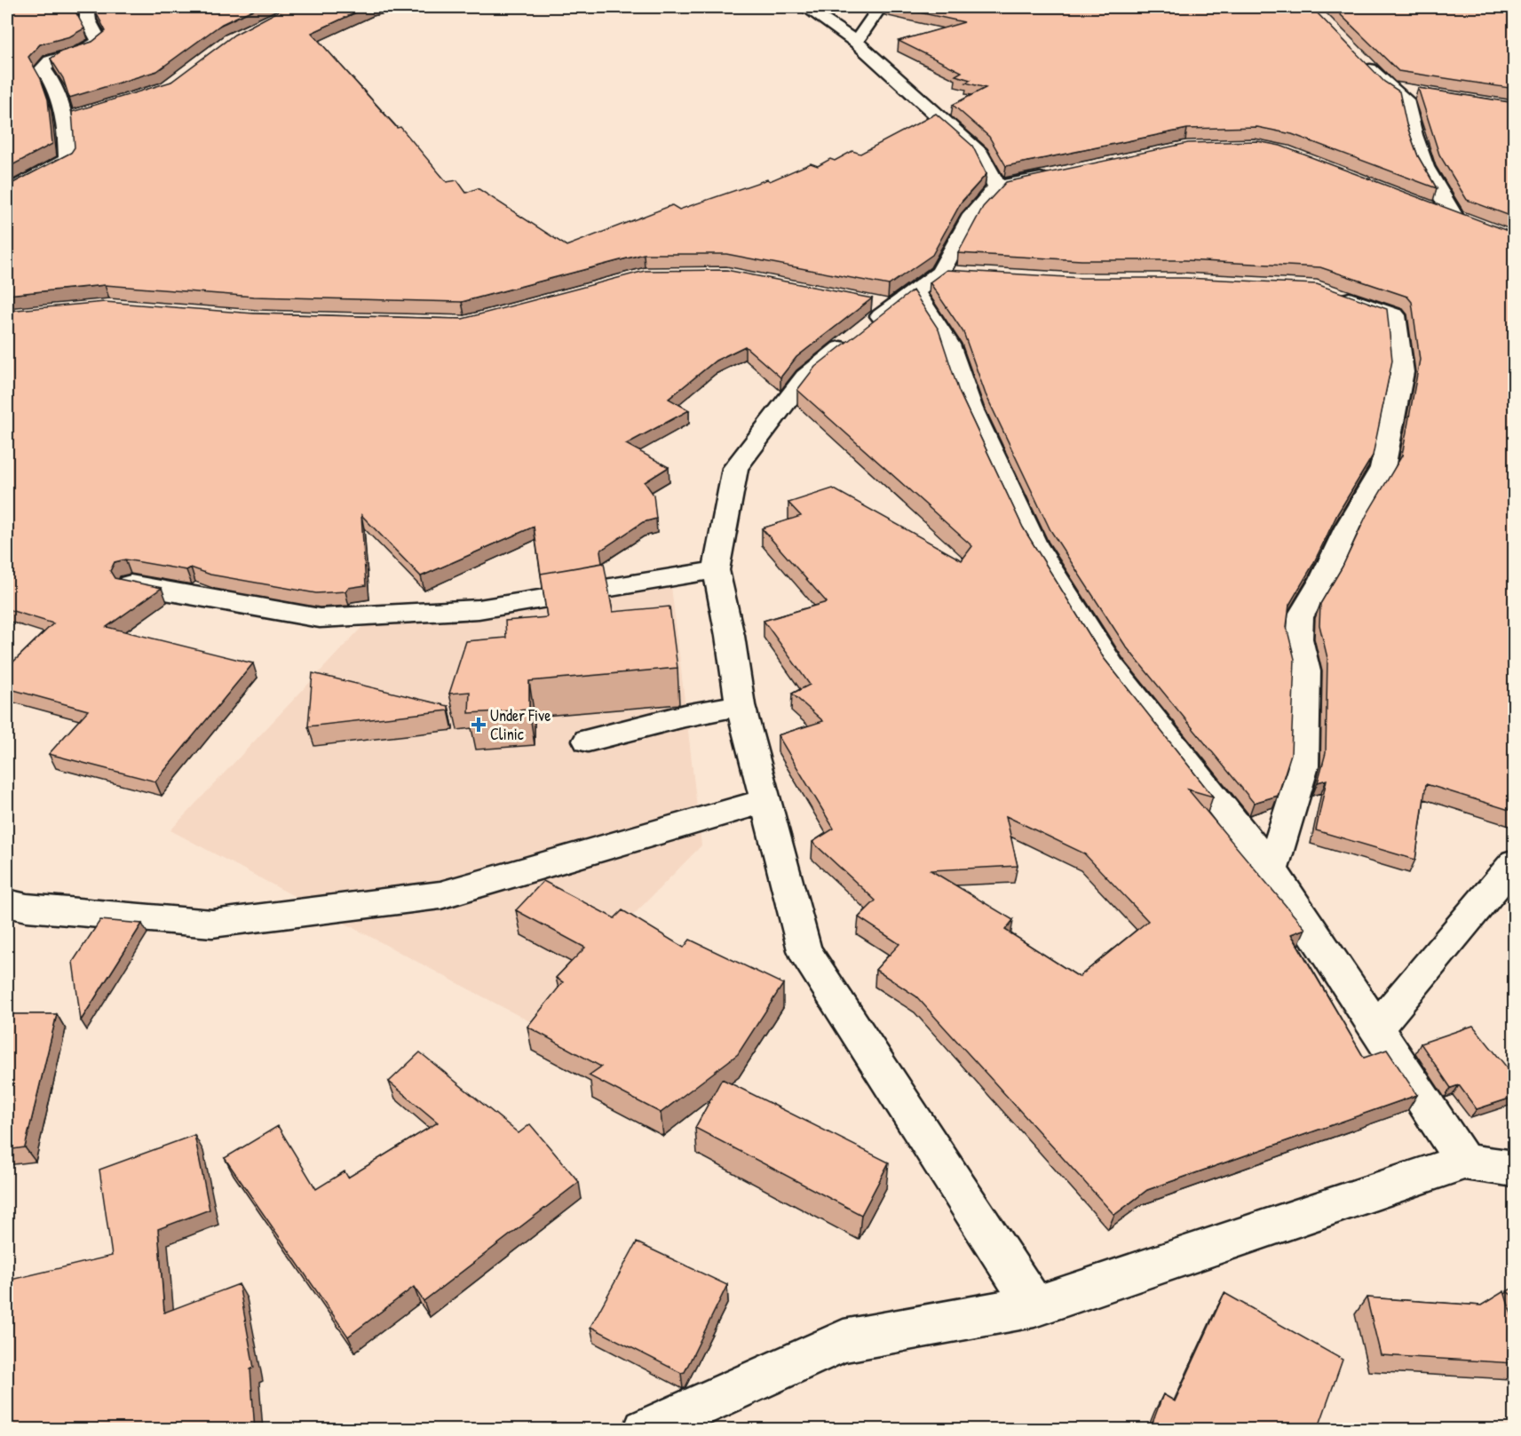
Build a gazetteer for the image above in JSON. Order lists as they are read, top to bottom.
{
  "places": {
    "health": ["Under Five Clinic"]
  }
}
